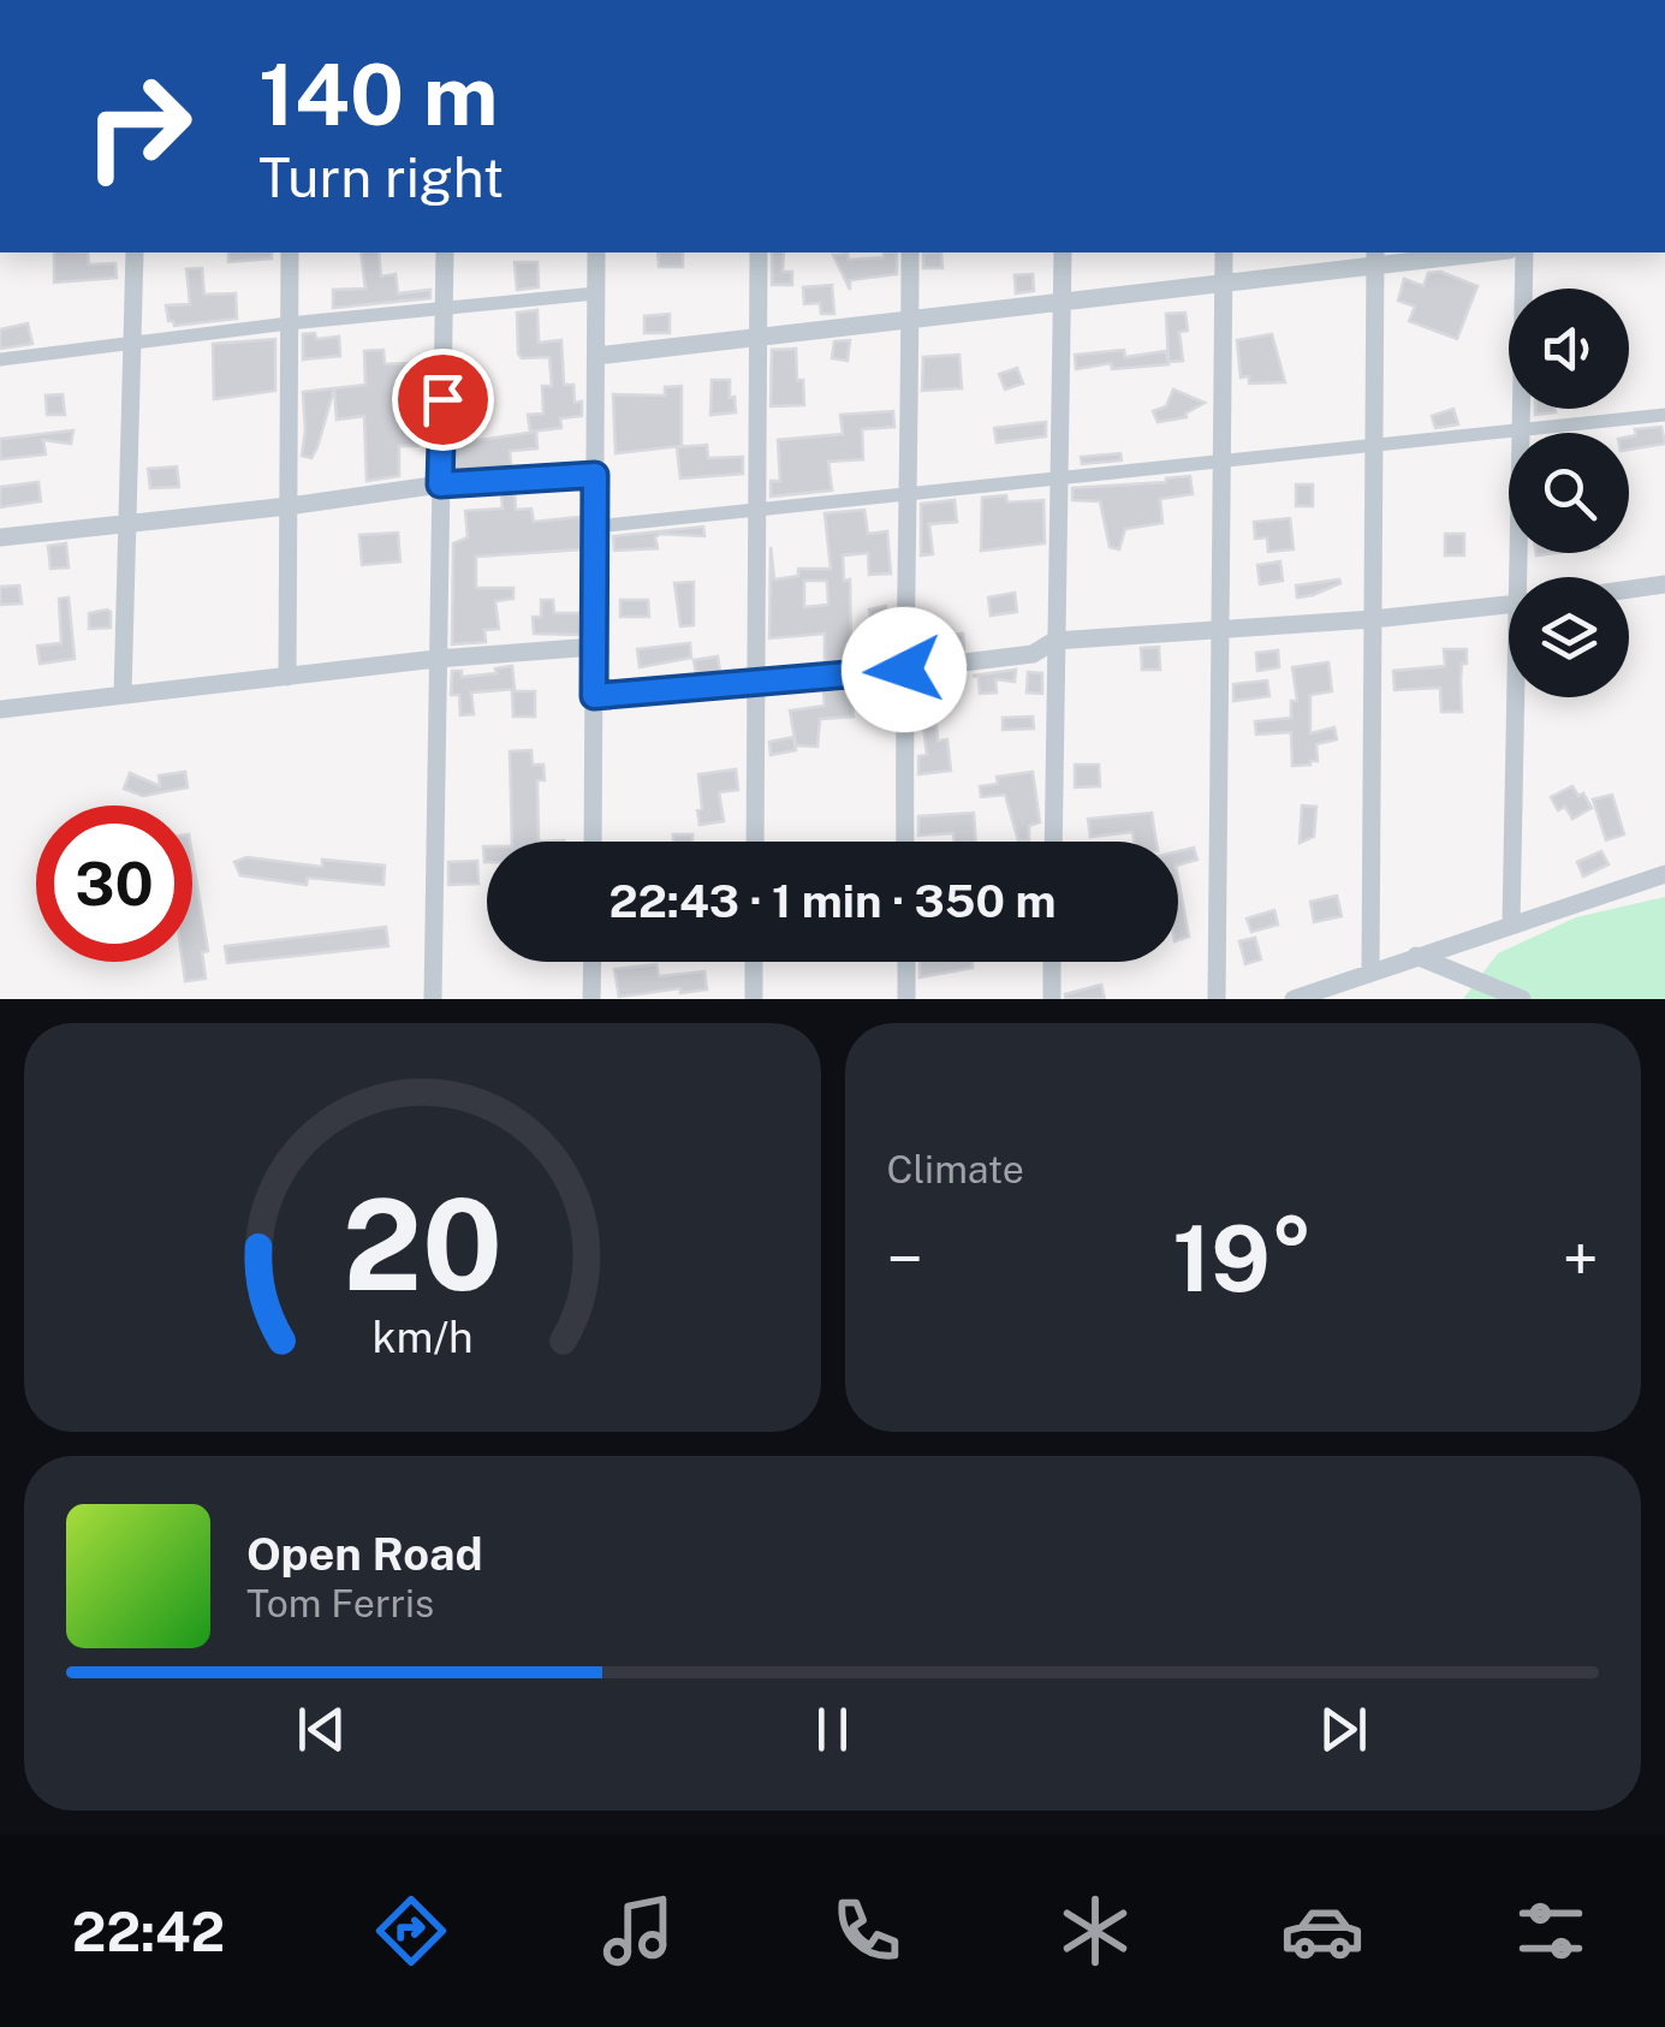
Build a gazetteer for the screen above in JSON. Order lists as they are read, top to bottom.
{
  "page": {
    "turn": ["140 m", "Turn right"],
    "limit": "30",
    "trip": "22:43 · 1 min · 350 m",
    "tile": "Climate",
    "heat": ["−", "19°", "+"],
    "song": ["Open Road", "Tom Ferris"],
    "tabs": "22:42",
    "gauge": ["20", "km/h"]
  }
}
